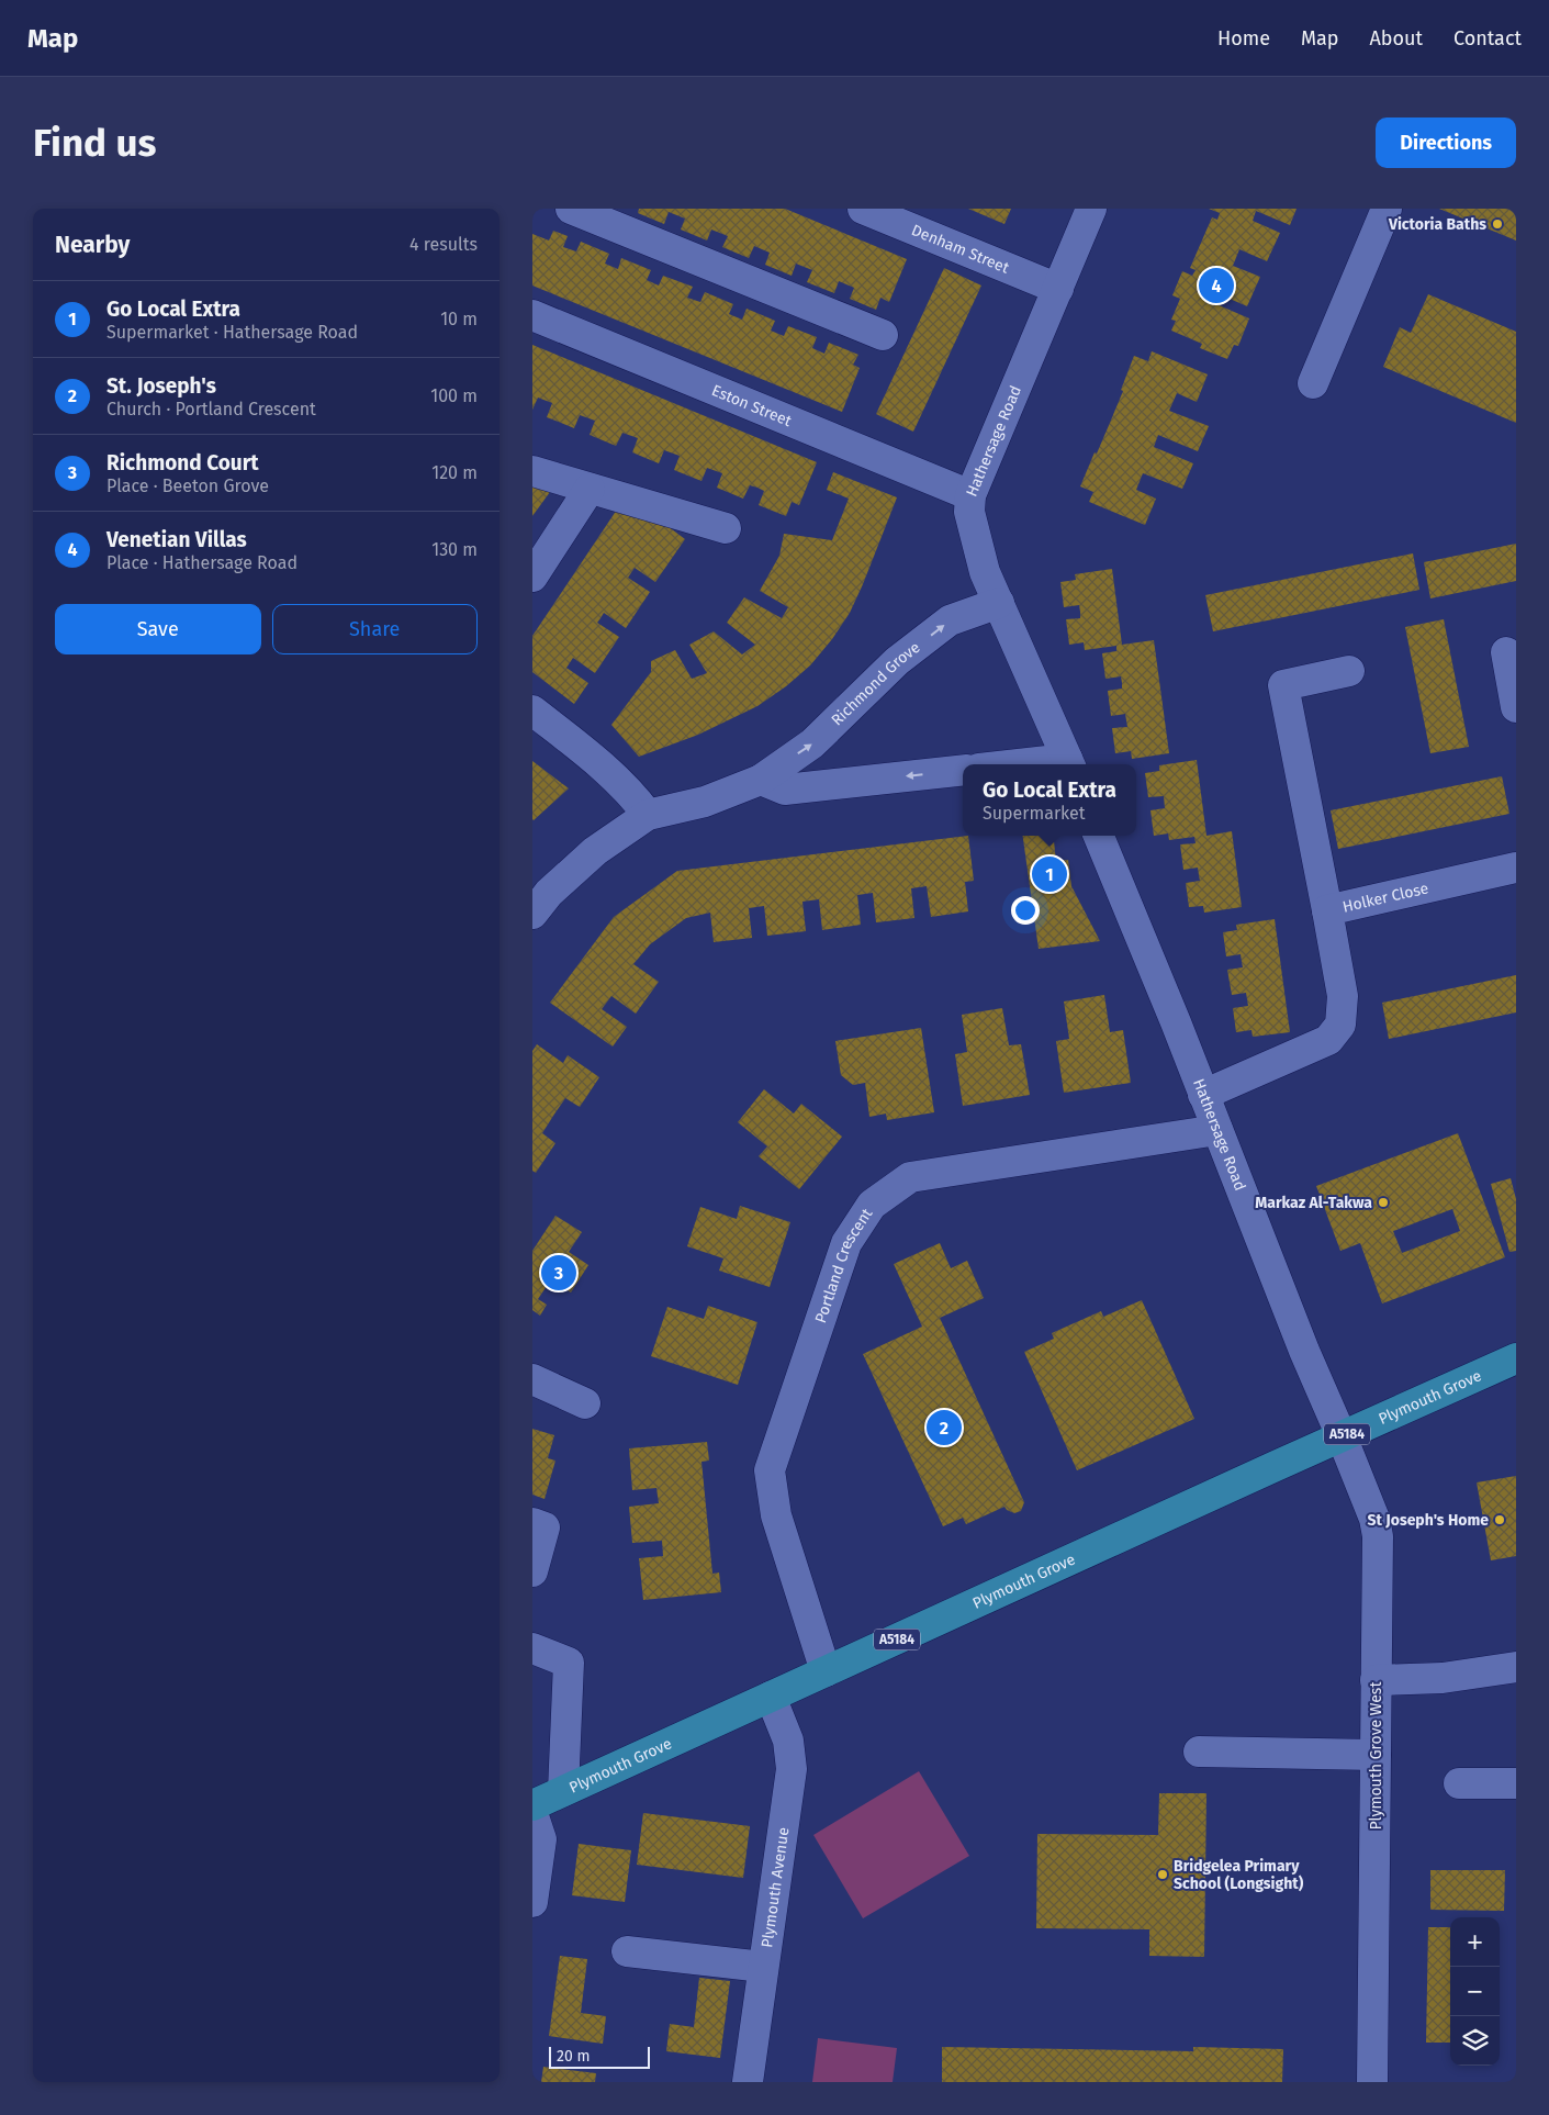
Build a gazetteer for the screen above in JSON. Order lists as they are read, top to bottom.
{
  "streets": {
    "main road": ["Plymouth Grove", "A5184"],
    "street": [
      "Denham Street",
      "Eston Street",
      "Hathersage Road",
      "Richmond Grove",
      "Holker Close",
      "Portland Crescent",
      "Plymouth Grove West",
      "Plymouth Avenue"
    ]
  },
  "crossings": [
    ["Denham Street", "Hathersage Road"],
    ["Eston Street", "Hathersage Road"],
    ["Hathersage Road", "Richmond Grove"],
    ["Hathersage Road", "Holker Close"],
    ["Hathersage Road", "Portland Crescent"],
    ["Hathersage Road", "Plymouth Grove"],
    ["Hathersage Road", "Plymouth Grove West"],
    ["Portland Crescent", "Plymouth Grove"],
    ["Plymouth Grove", "Plymouth Grove West"],
    ["Plymouth Grove", "Plymouth Avenue"]
  ],
  "one_way": ["Richmond Grove"],
  "places": [
    "Victoria Baths",
    "Markaz Al-Takwa",
    "St Joseph's Home",
    "Bridgelea Primary School (Longsight)"
  ],
  "scale_bar": "20 m",
  "page": {
    "header": "Map",
    "nav": [
      "Home",
      "Map",
      "About",
      "Contact"
    ],
    "buttons": [
      "Directions",
      ["Save", "Share"]
    ],
    "title": "Find us",
    "heading": ["Nearby", "4 results"],
    "pins": [
      "4",
      "1",
      "3",
      "2"
    ],
    "list": [
      {
        "mark": "1",
        "name": "Go Local Extra",
        "note": "Supermarket · Hathersage Road",
        "value": "10 m"
      },
      {
        "mark": "2",
        "name": "St. Joseph's",
        "note": "Church · Portland Crescent",
        "value": "100 m"
      },
      {
        "mark": "3",
        "name": "Richmond Court",
        "note": "Place · Beeton Grove",
        "value": "120 m"
      },
      {
        "mark": "4",
        "name": "Venetian Villas",
        "note": "Place · Hathersage Road",
        "value": "130 m"
      }
    ],
    "popup": ["Go Local Extra", "Supermarket"],
    "map_buttons": ["+", "−"],
    "scale": "20 m"
  }
}
